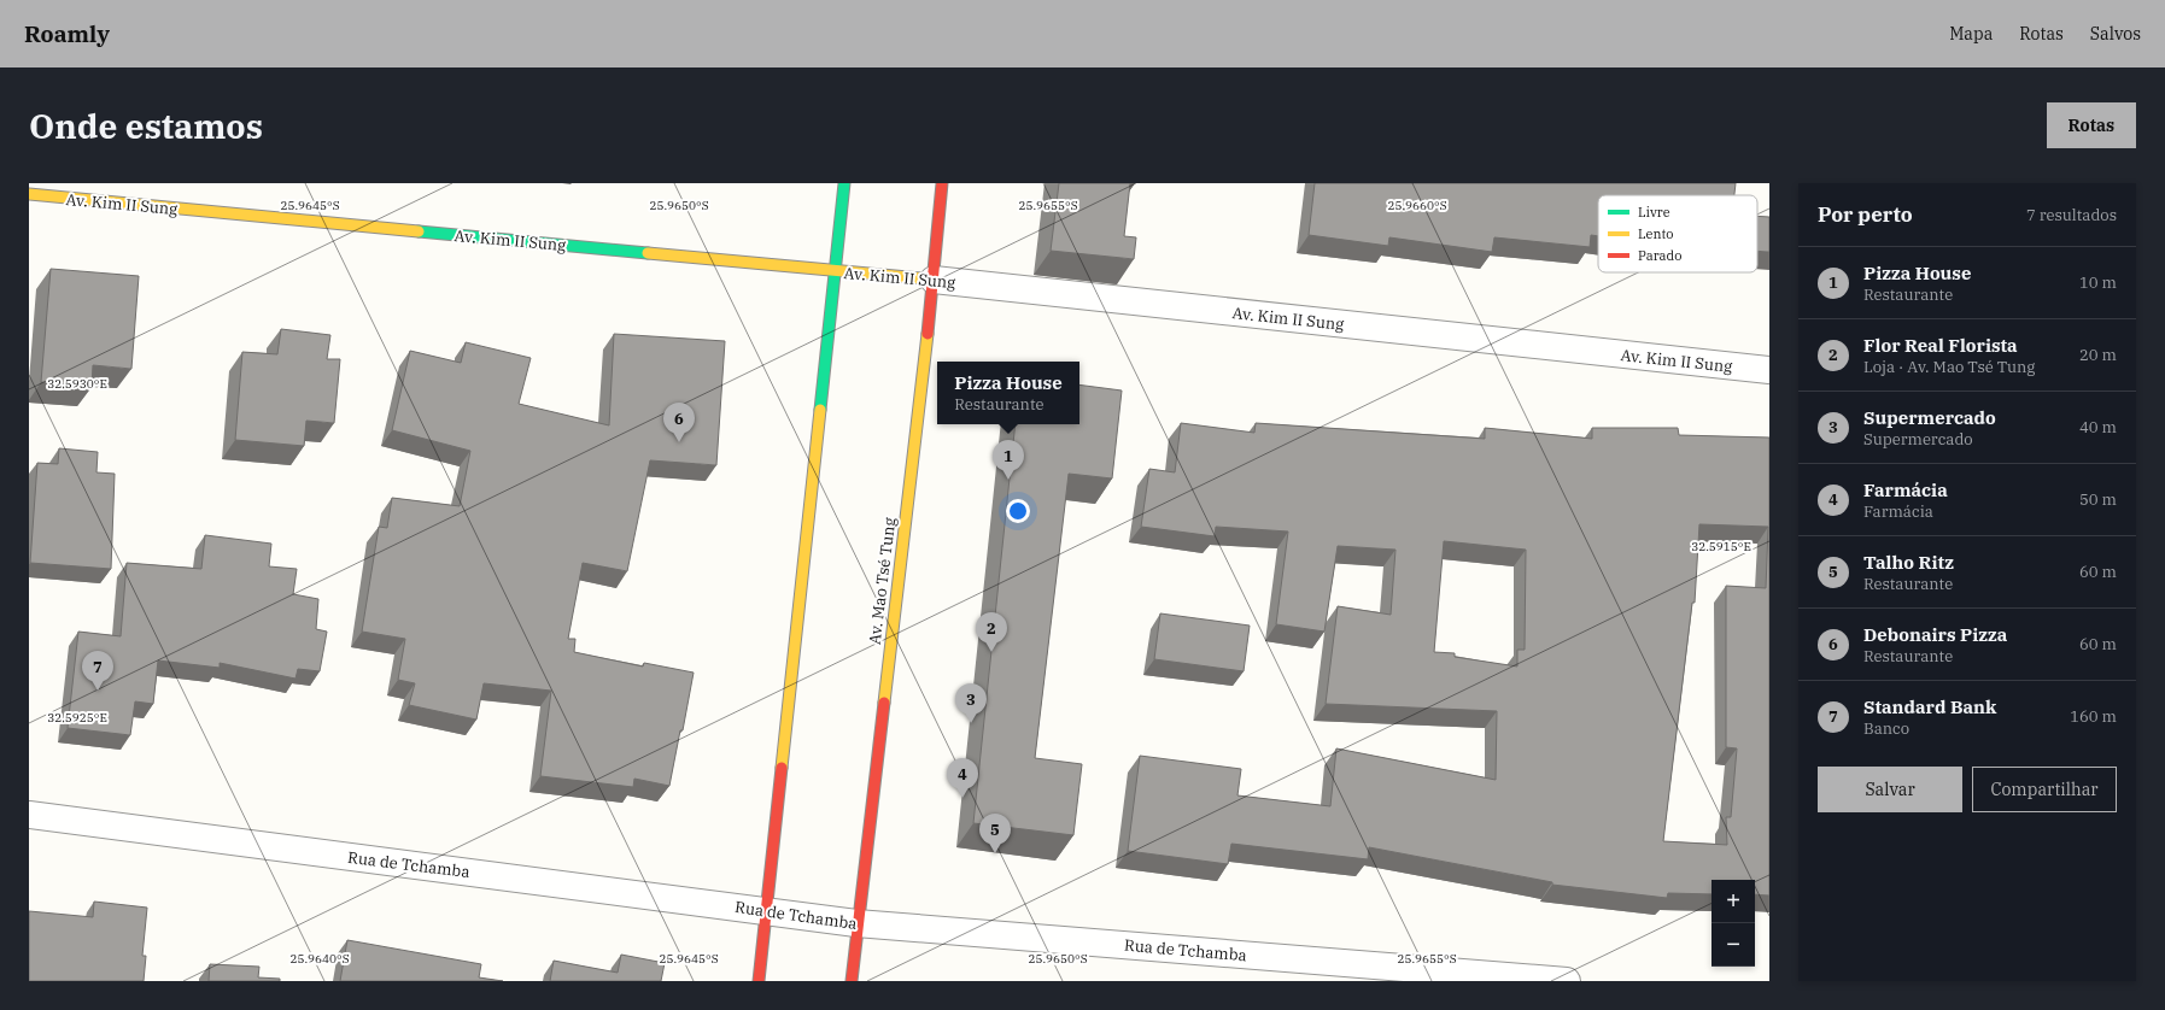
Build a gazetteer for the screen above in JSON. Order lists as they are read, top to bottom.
{
  "streets": {
    "main road": ["Av. Kim II Sung", "Av. Mao Tsé Tung"],
    "street": ["Rua de Tchamba"]
  },
  "crossings": [
    ["Av. Kim II Sung", "Av. Mao Tsé Tung"],
    ["Av. Mao Tsé Tung", "Rua de Tchamba"]
  ],
  "legend": ["Livre", "Lento", "Parado"],
  "page": {
    "header": "Roamly",
    "nav": ["Mapa", "Rotas", "Salvos"],
    "buttons": [
      "Rotas",
      ["Salvar", "Compartilhar"]
    ],
    "title": "Onde estamos",
    "heading": ["Por perto", "7 resultados"],
    "list": [
      {
        "mark": "1",
        "name": "Pizza House",
        "note": "Restaurante",
        "value": "10 m"
      },
      {
        "mark": "2",
        "name": "Flor Real Florista",
        "note": "Loja · Av. Mao Tsé Tung",
        "value": "20 m"
      },
      {
        "mark": "3",
        "name": "Supermercado",
        "note": "Supermercado",
        "value": "40 m"
      },
      {
        "mark": "4",
        "name": "Farmácia",
        "note": "Farmácia",
        "value": "50 m"
      },
      {
        "mark": "5",
        "name": "Talho Ritz",
        "note": "Restaurante",
        "value": "60 m"
      },
      {
        "mark": "6",
        "name": "Debonairs Pizza",
        "note": "Restaurante",
        "value": "60 m"
      },
      {
        "mark": "7",
        "name": "Standard Bank",
        "note": "Banco",
        "value": "160 m"
      }
    ],
    "popup": ["Pizza House", "Restaurante"],
    "pins": [
      "6",
      "1",
      "2",
      "7",
      "3",
      "4",
      "5"
    ],
    "map_buttons": ["+", "−"]
  },
  "coordinates": [
    "25.9660°S",
    "25.9645°S",
    "25.9650°S",
    "25.9655°S",
    "32.5930°E",
    "32.5915°E",
    "32.5925°E",
    "25.9640°S"
  ]
}
